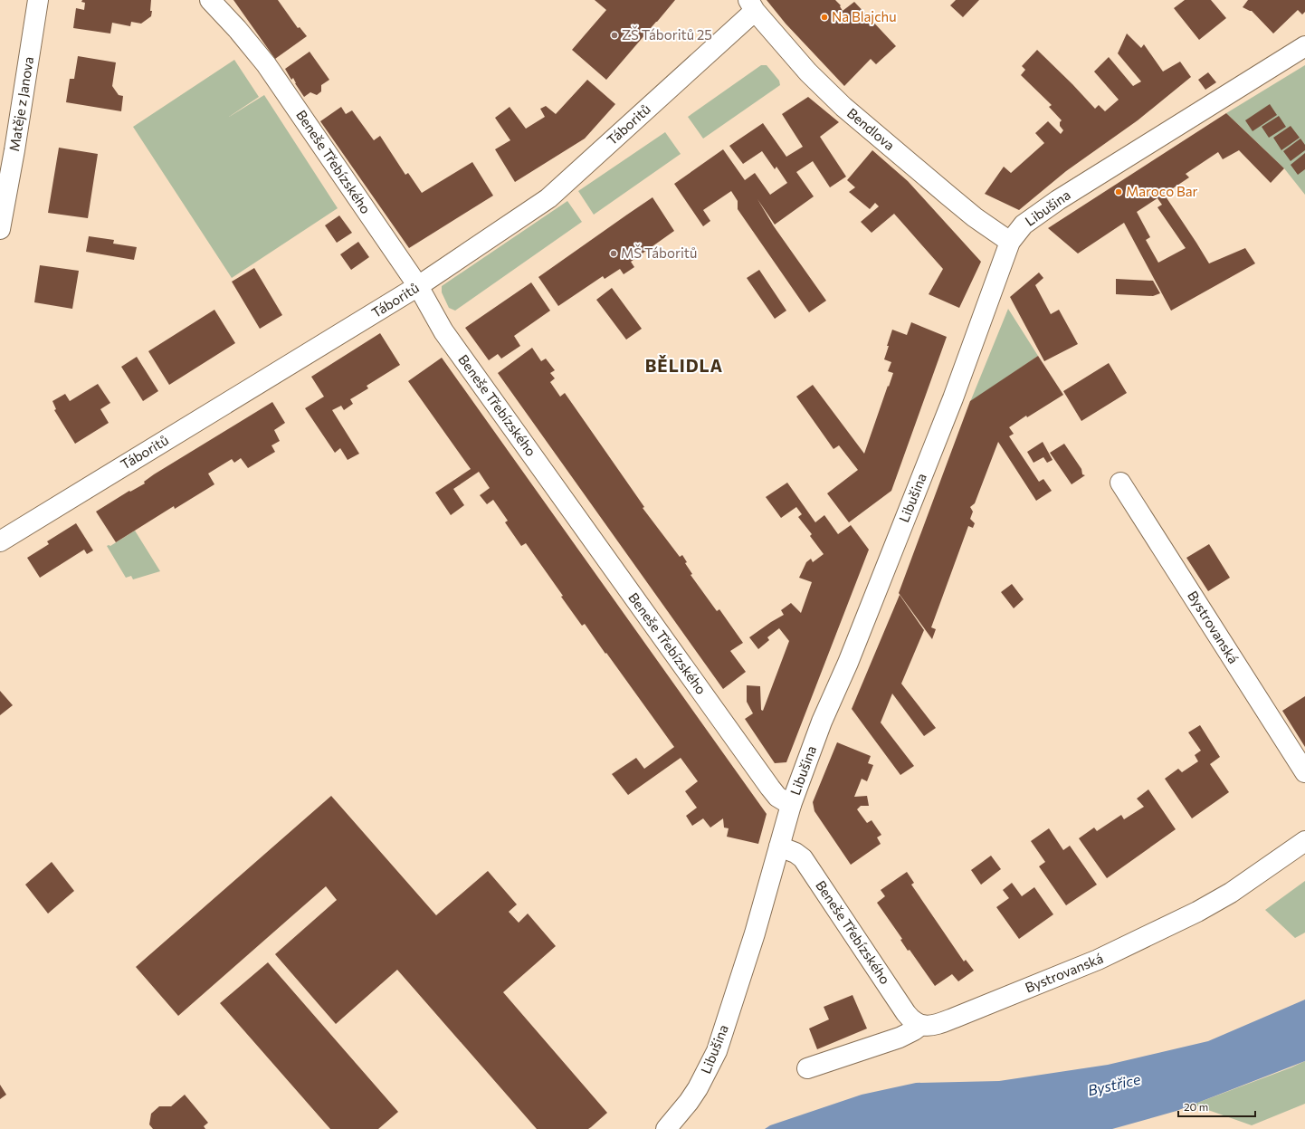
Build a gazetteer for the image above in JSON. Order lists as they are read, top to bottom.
{
  "streets": {
    "street": [
      "Matěje z Janova",
      "Táboritů",
      "Bendlova",
      "Beneše Třebízského",
      "Libušina",
      "Bystrovanská"
    ]
  },
  "crossings": [
    ["Táboritů", "Bendlova"],
    ["Táboritů", "Beneše Třebízského"],
    ["Bendlova", "Libušina"],
    ["Beneše Třebízského", "Libušina"],
    ["Beneše Třebízského", "Bystrovanská"]
  ],
  "districts": ["BĚLIDLA"],
  "water": ["Bystřice"],
  "places": [
    "Na Blajchu",
    "ZŠ Táboritů 25",
    "Maroco Bar",
    "MŠ Táboritů"
  ],
  "scale_bar": "20 m"
}
